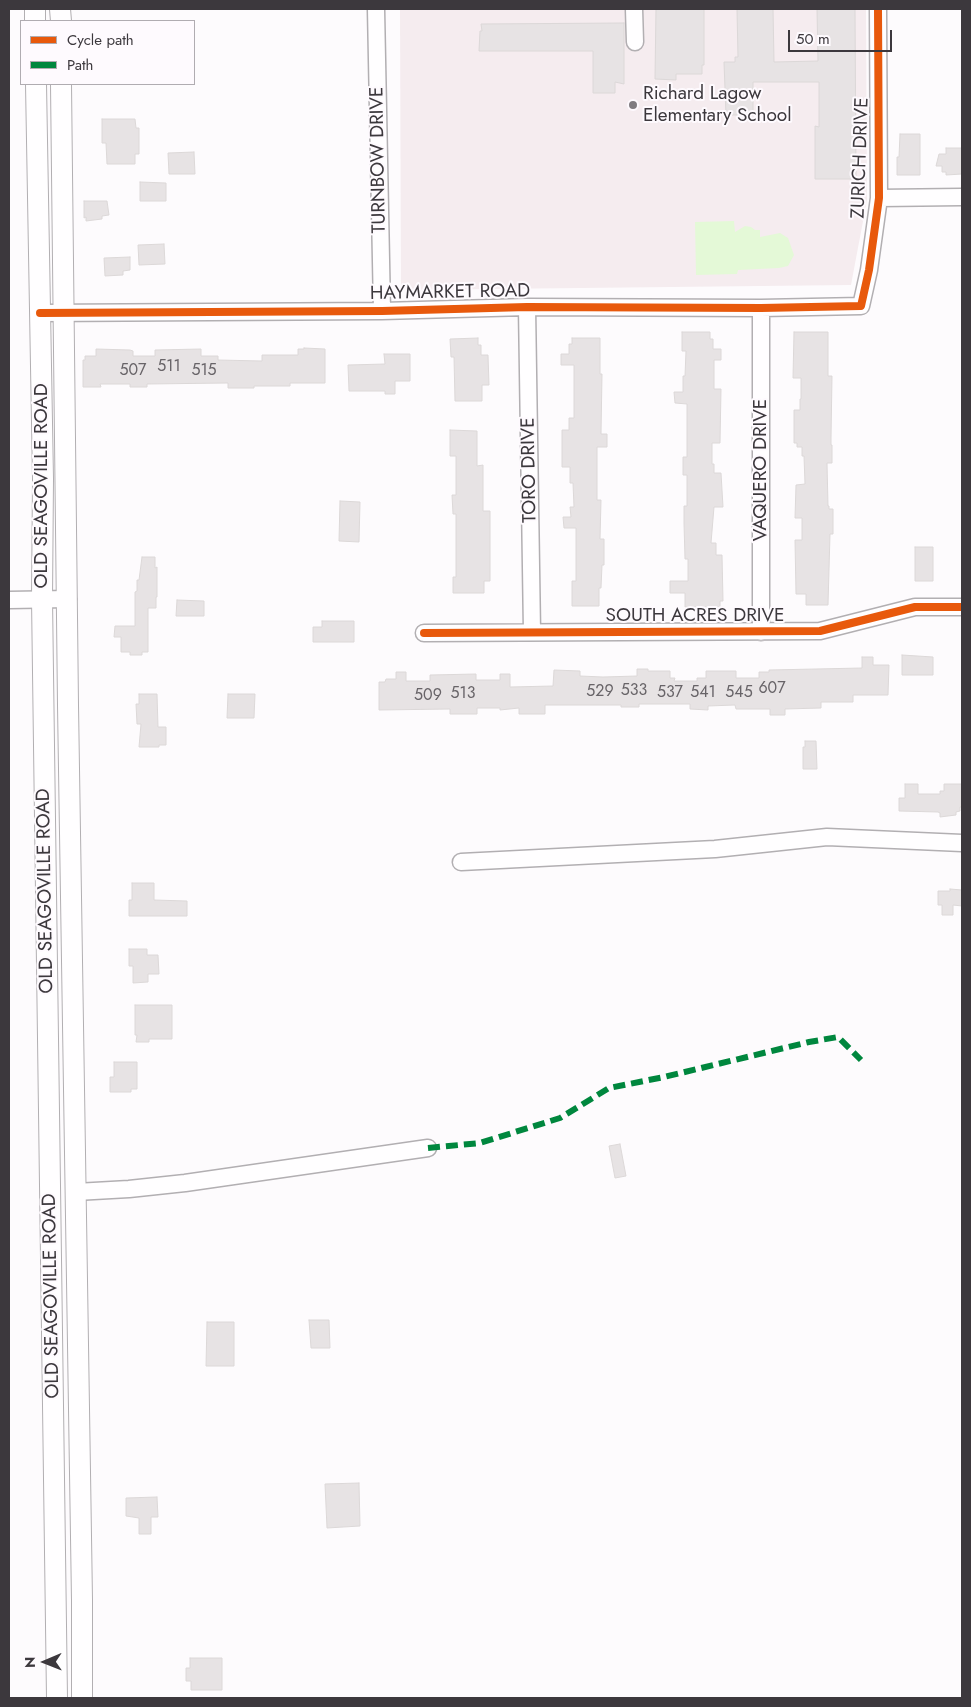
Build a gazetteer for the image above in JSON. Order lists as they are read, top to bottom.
{
  "streets": {
    "main road": ["OLD SEAGOVILLE ROAD"],
    "street": [
      "ZURICH DRIVE",
      "TURNBOW DRIVE",
      "HAYMARKET ROAD",
      "TORO DRIVE",
      "VAQUERO DRIVE",
      "SOUTH ACRES DRIVE"
    ]
  },
  "crossings": [
    ["ZURICH DRIVE", "HAYMARKET ROAD"],
    ["TURNBOW DRIVE", "HAYMARKET ROAD"],
    ["HAYMARKET ROAD", "TORO DRIVE"],
    ["HAYMARKET ROAD", "VAQUERO DRIVE"],
    ["HAYMARKET ROAD", "OLD SEAGOVILLE ROAD"],
    ["TORO DRIVE", "SOUTH ACRES DRIVE"],
    ["VAQUERO DRIVE", "SOUTH ACRES DRIVE"]
  ],
  "places": ["Richard Lagow Elementary School"],
  "house_numbers": [
    "511",
    "507",
    "515",
    "607",
    "533",
    "529",
    "537",
    "541",
    "545",
    "513",
    "509"
  ],
  "legend": ["Cycle path", "Path"],
  "scale_bar": "50 m",
  "north": "left"
}
